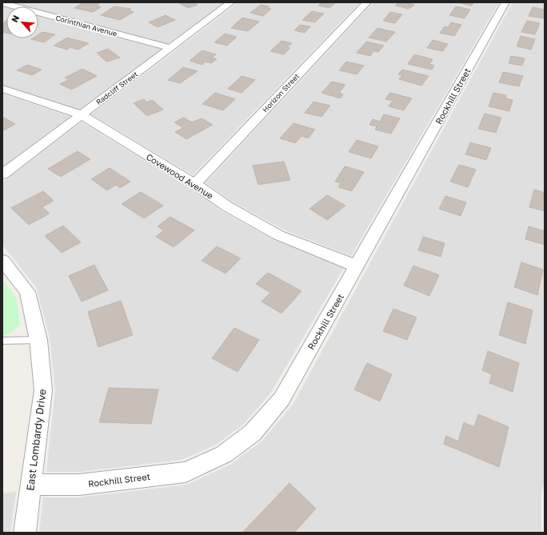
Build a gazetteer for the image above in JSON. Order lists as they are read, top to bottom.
{
  "streets": {
    "street": [
      "Corinthian Avenue",
      "Radcliff Street",
      "Horizon Street",
      "Rockhill Street",
      "Covewood Avenue",
      "East Lombardy Drive"
    ]
  },
  "crossings": [
    ["Corinthian Avenue", "Radcliff Street"],
    ["Radcliff Street", "Covewood Avenue"],
    ["Horizon Street", "Covewood Avenue"],
    ["Rockhill Street", "Covewood Avenue"],
    ["Rockhill Street", "East Lombardy Drive"]
  ],
  "north": "top left"
}
